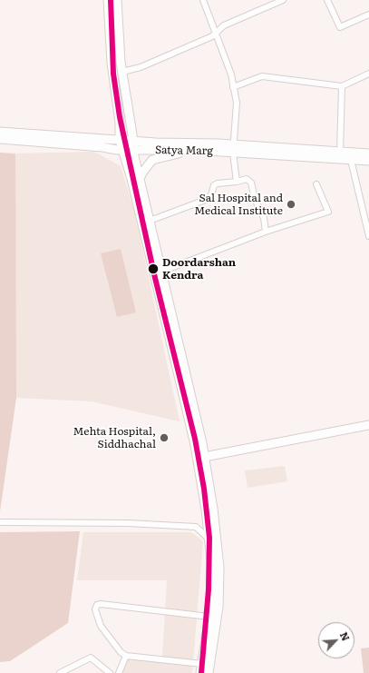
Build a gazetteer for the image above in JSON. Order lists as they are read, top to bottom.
{
  "streets": {
    "main road": ["Satya Marg"]
  },
  "places": ["Sal Hospital and Medical Institute", "Doordarshan Kendra", "Mehta Hospital, Siddhachal"],
  "north": "top right"
}
